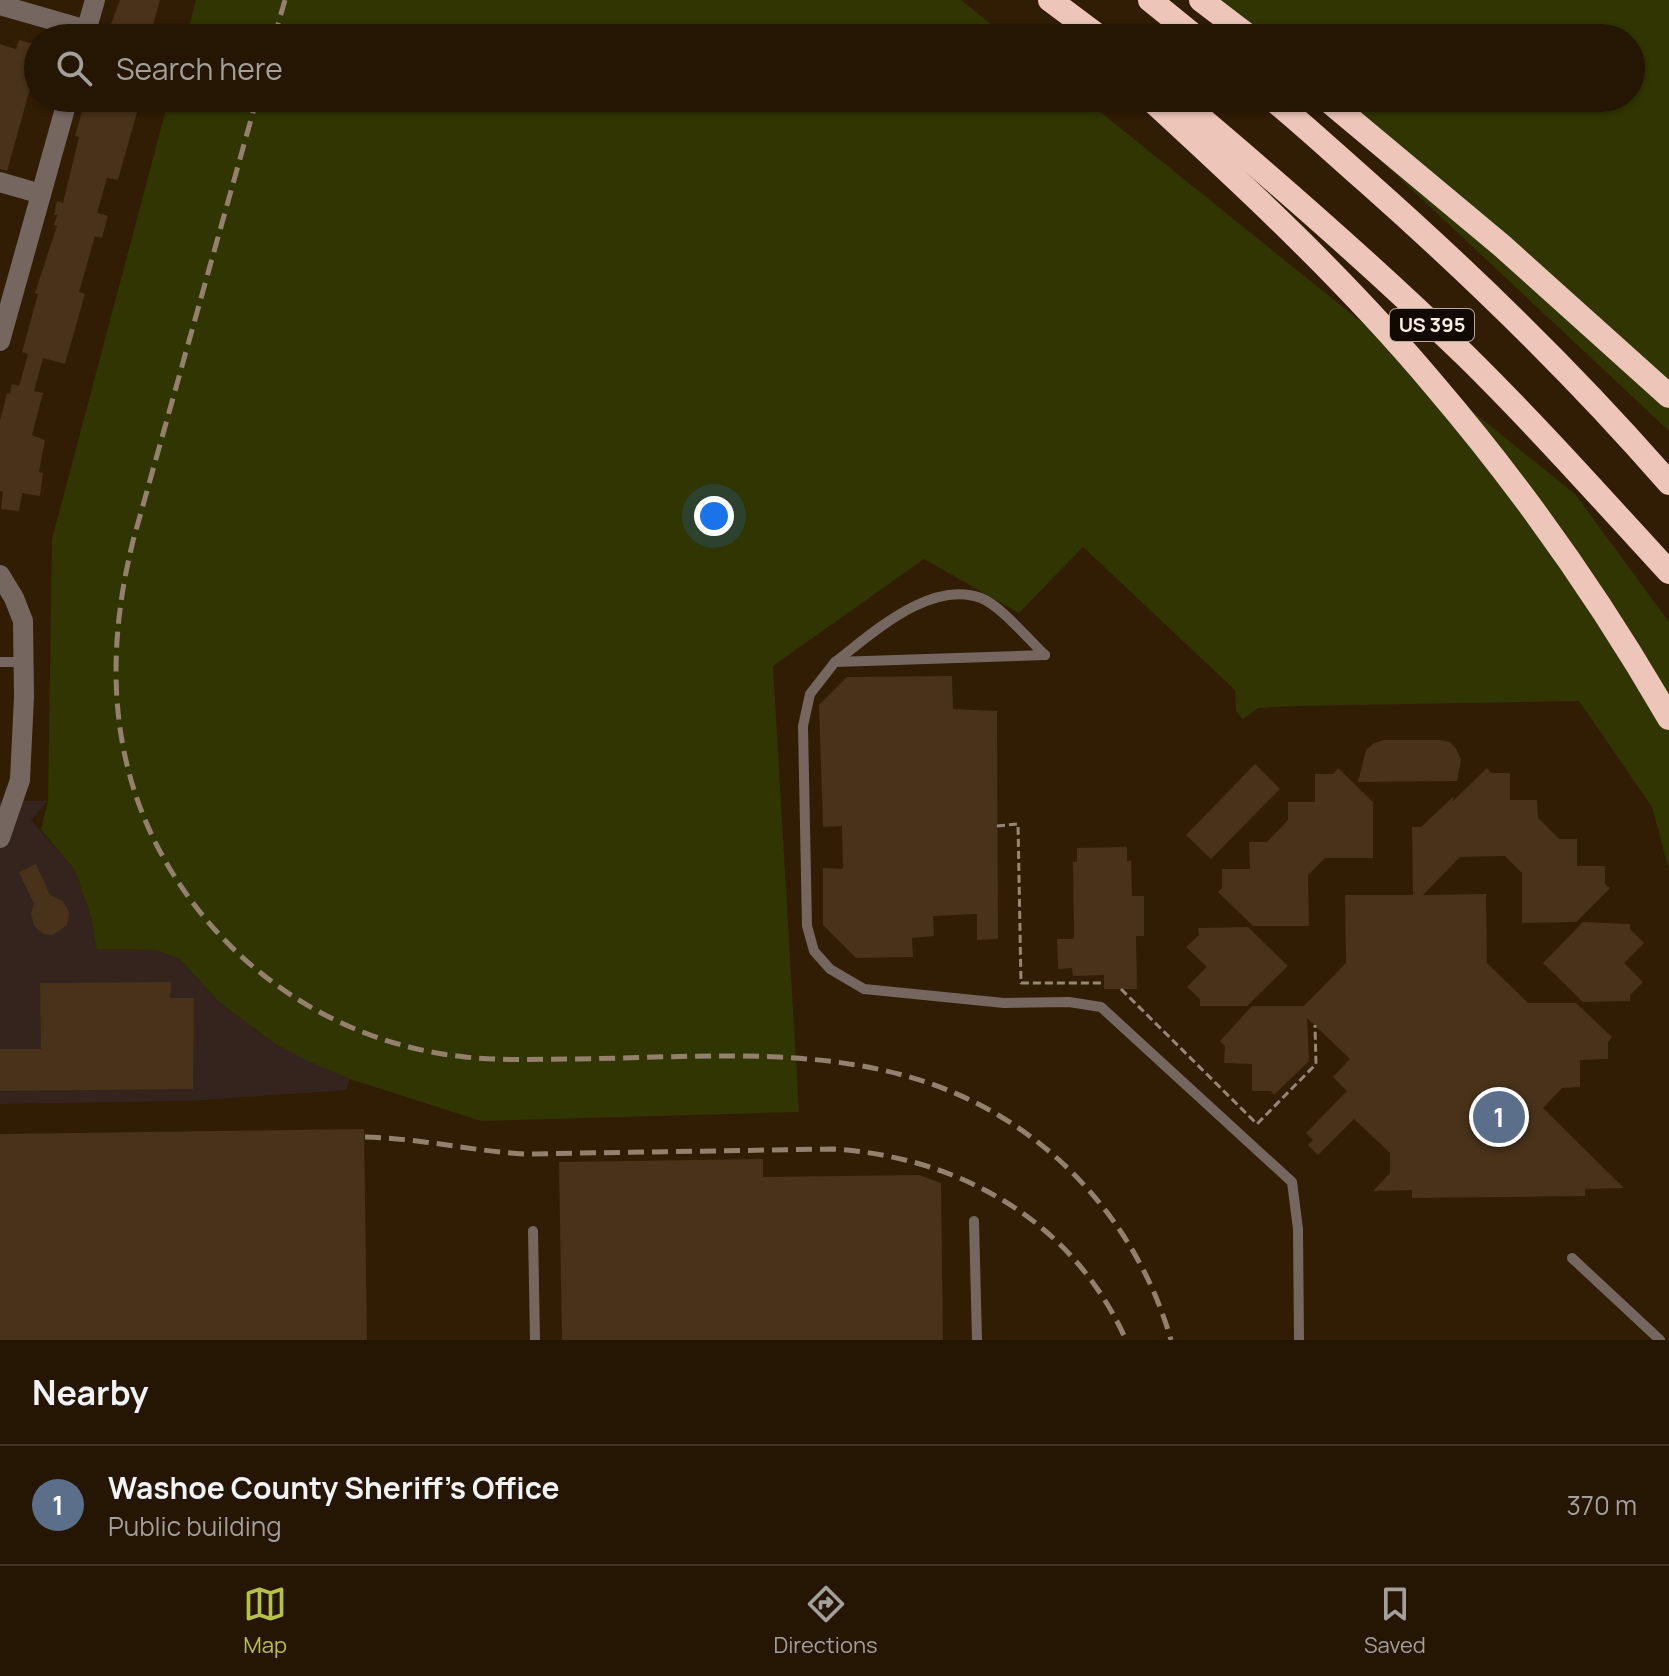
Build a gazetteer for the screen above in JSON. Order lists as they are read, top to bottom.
{
  "streets": {
    "highway": ["US 395"]
  },
  "page": {
    "search": "Search here",
    "pins": "1",
    "heading": "Nearby",
    "list": [
      {
        "mark": "1",
        "name": "Washoe County Sheriff's Office",
        "note": "Public building",
        "value": "370 m"
      }
    ],
    "nav": ["Map", "Directions", "Saved"]
  }
}
